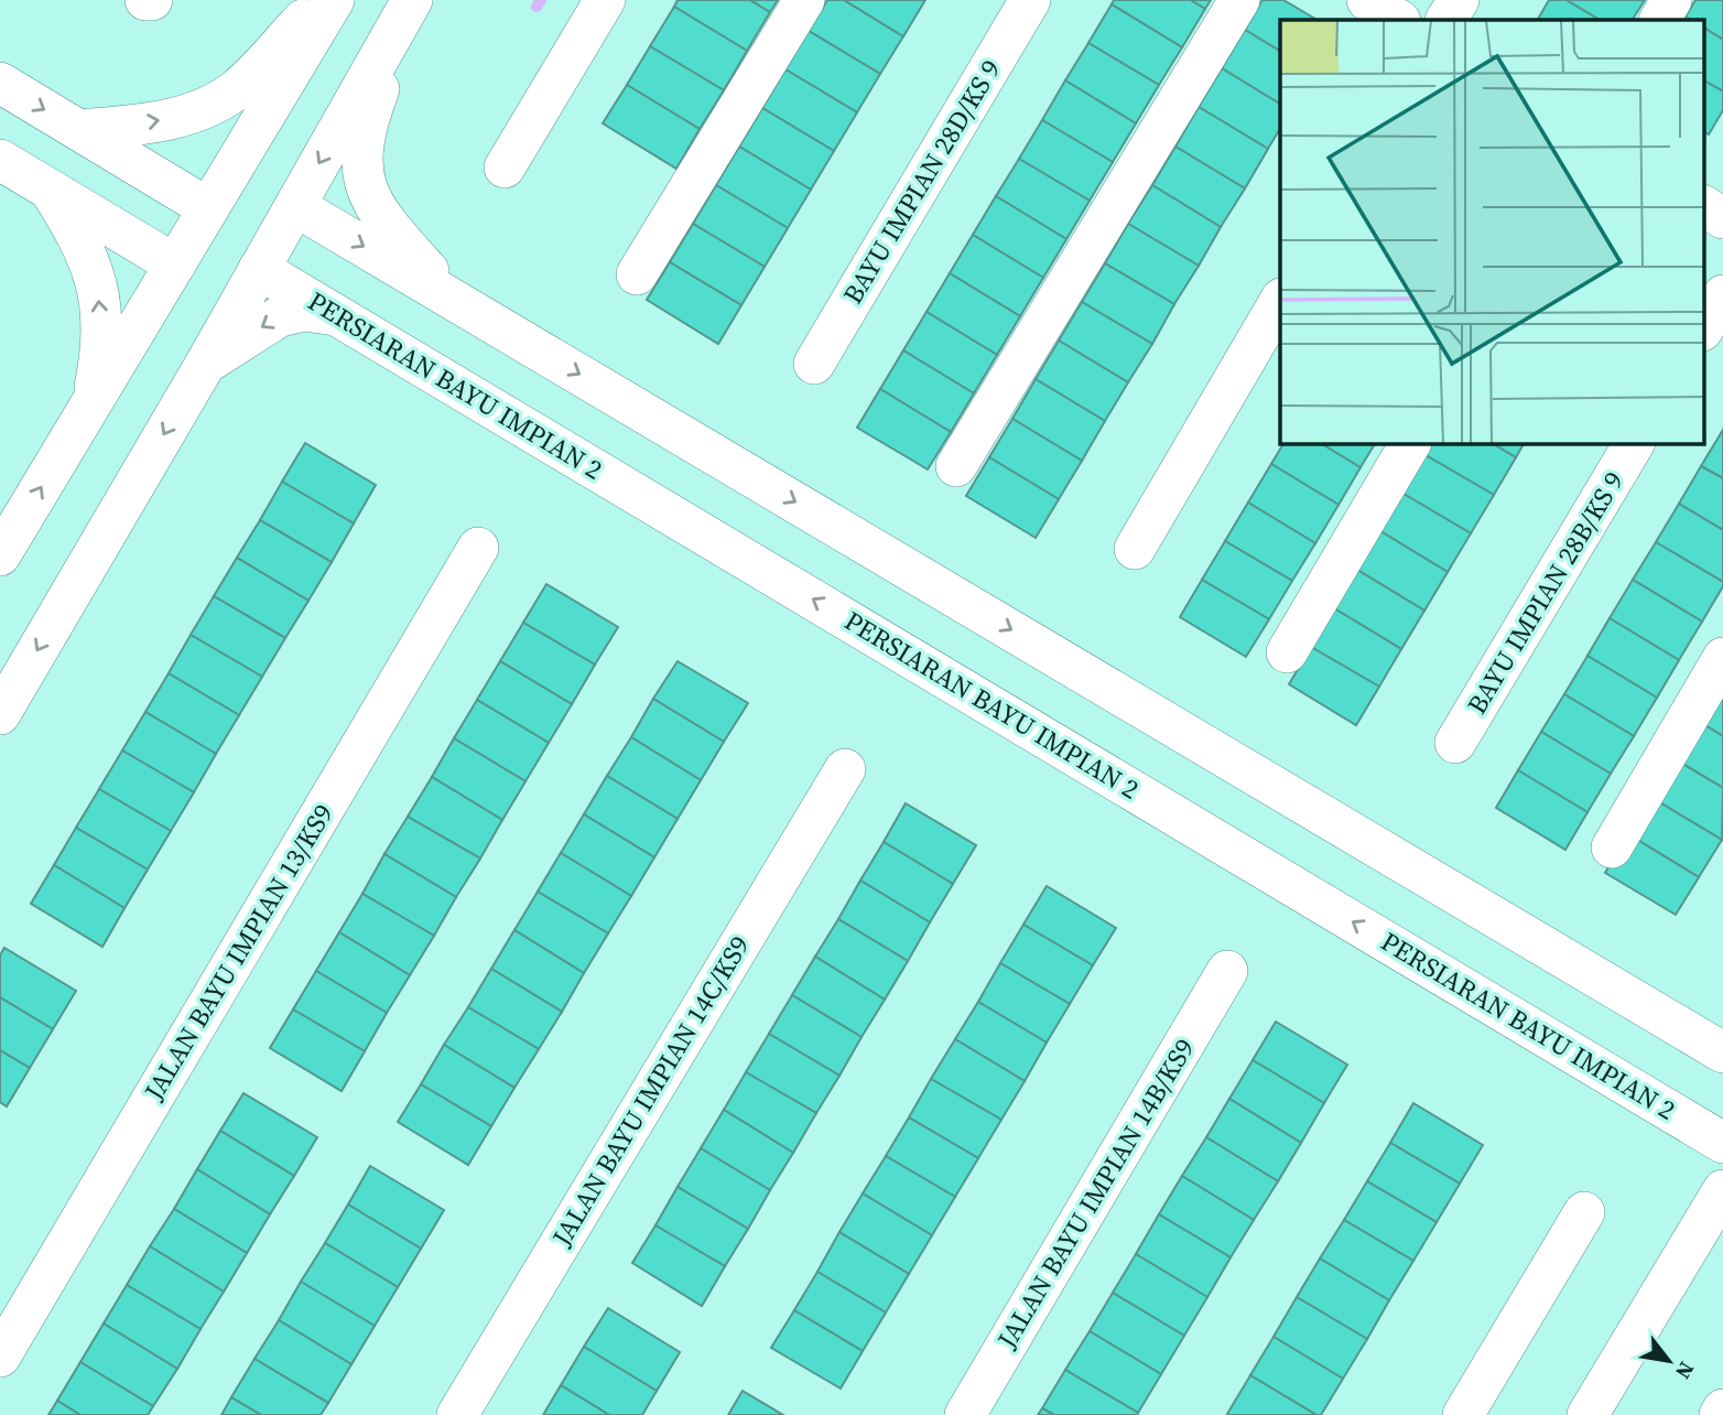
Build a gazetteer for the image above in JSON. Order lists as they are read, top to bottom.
{
  "streets": {
    "street": [
      "BAYU IMPIAN 28D/KS 9",
      "PERSIARAN BAYU IMPIAN 2",
      "BAYU IMPIAN 28B/KS 9",
      "JALAN BAYU IMPIAN 13/KS9",
      "JALAN BAYU IMPIAN 14C/KS9",
      "JALAN BAYU IMPIAN 14B/KS9"
    ]
  },
  "north": "bottom right"
}
